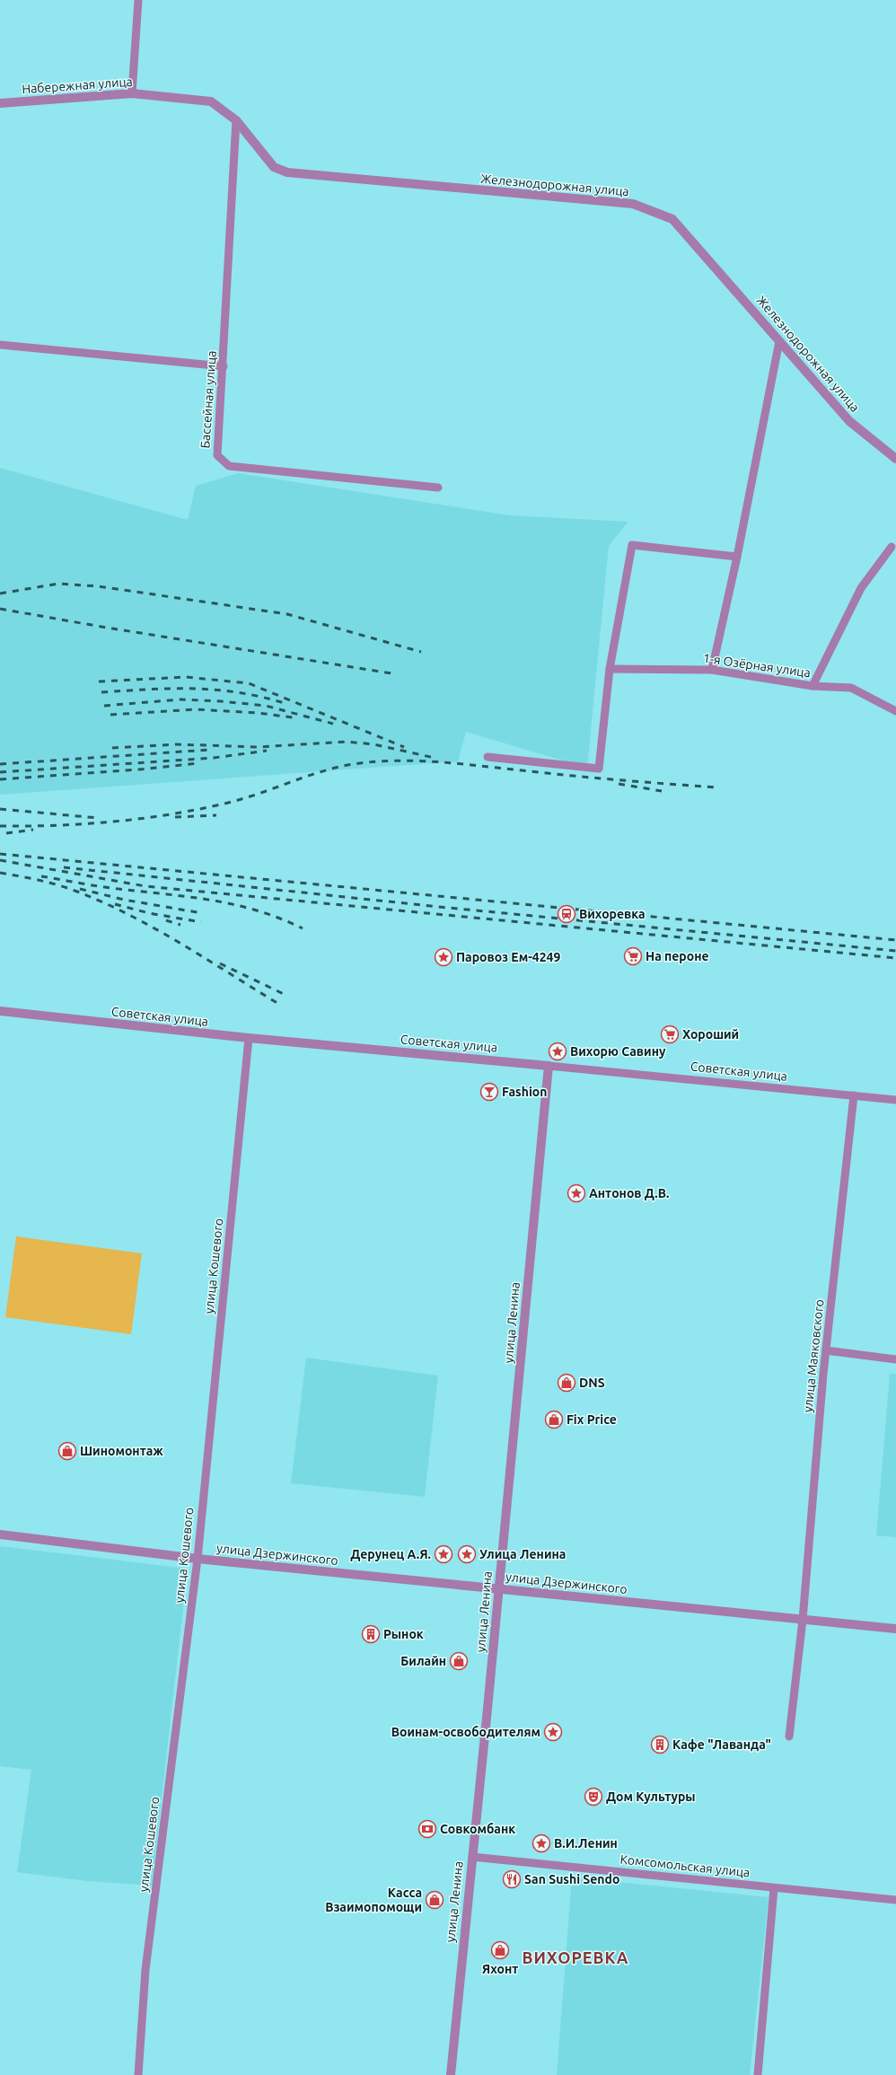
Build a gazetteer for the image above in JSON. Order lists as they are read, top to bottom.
{
  "streets": {
    "street": [
      "Набережная улица",
      "Железнодорожная улица",
      "Бассейная улица",
      "1-я Озёрная улица",
      "Советская улица",
      "улица Кошевого",
      "улица Ленина",
      "улица Маяковского",
      "улица Дзержинского",
      "Комсомольская улица"
    ]
  },
  "crossings": [
    ["Набережная улица", "Железнодорожная улица"],
    ["Набережная улица", "Бассейная улица"],
    ["Железнодорожная улица", "Бассейная улица"],
    ["Советская улица", "улица Кошевого"],
    ["Советская улица", "улица Ленина"],
    ["Советская улица", "улица Маяковского"],
    ["улица Кошевого", "улица Дзержинского"],
    ["улица Ленина", "улица Дзержинского"],
    ["улица Ленина", "Комсомольская улица"],
    ["улица Маяковского", "улица Дзержинского"]
  ],
  "districts": ["ВИХОРЕВКА"],
  "places": {
    "station": ["Вихоревка"],
    "supermarket": ["На пероне", "Хороший"],
    "place": [
      "Паровоз Ем-4249",
      "Вихорю Савину",
      "Антонов Д.В.",
      "Дерунец А.Я.",
      "Улица Ленина",
      "Воинам-освободителям",
      "В.И.Ленин"
    ],
    "bar": ["Fashion"],
    "shop": [
      "DNS",
      "Fix Price",
      "Шиномонтаж",
      "Билайн",
      "Касса Взаимопомощи",
      "Яхонт"
    ],
    "building": ["Рынок", "Кафе \"Лаванда\""],
    "theatre": ["Дом Культуры"],
    "bank": ["Совкомбанк"],
    "restaurant": ["San Sushi Sendo"]
  }
}
